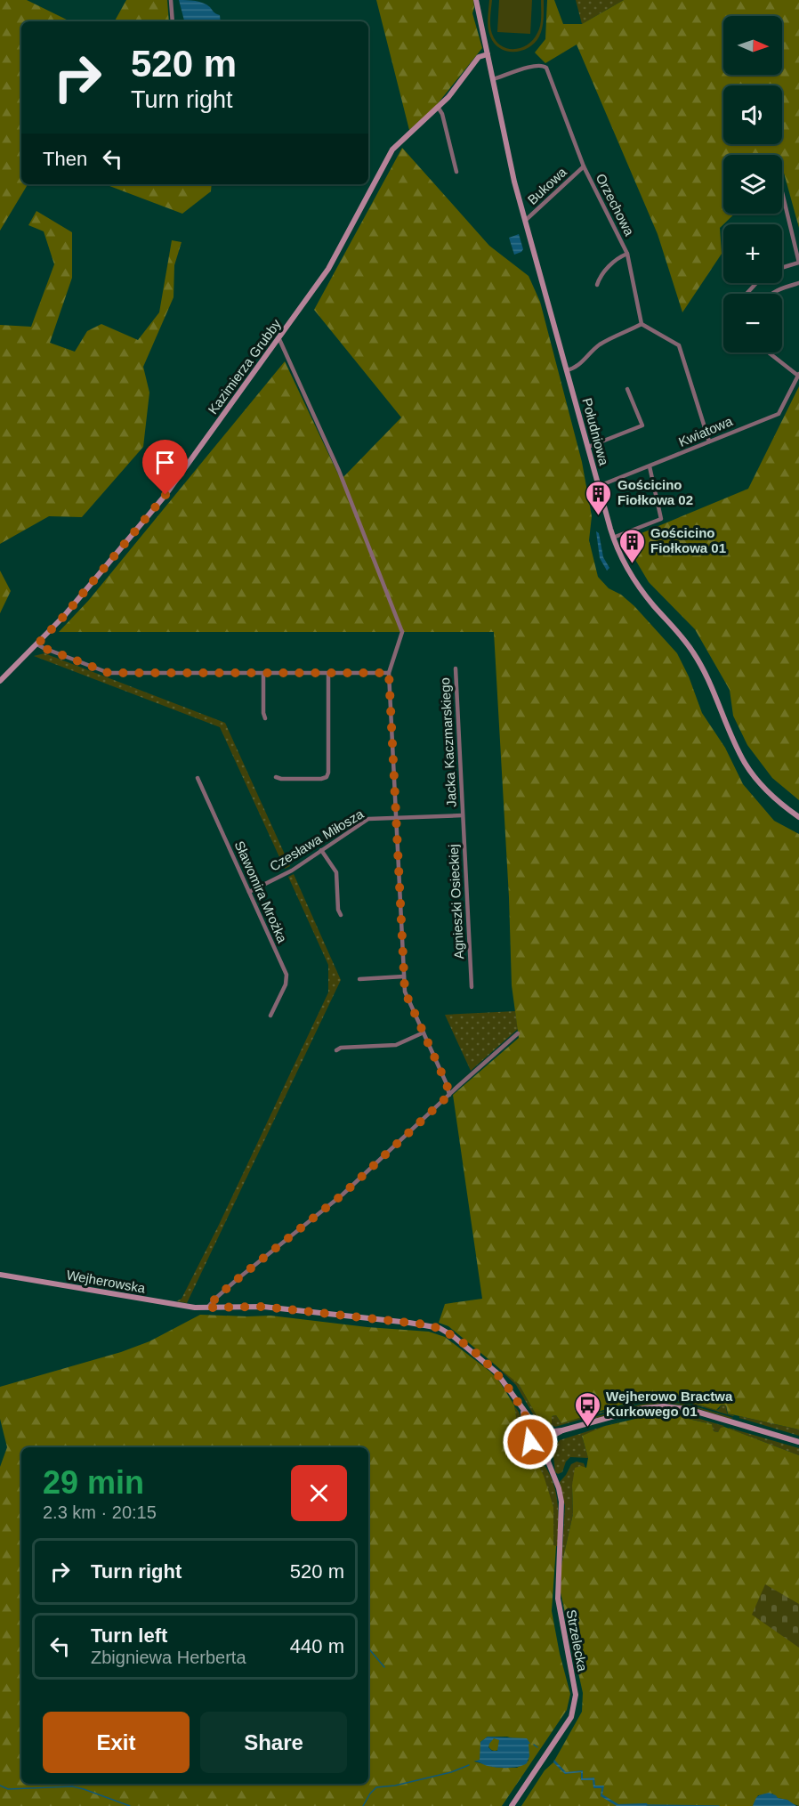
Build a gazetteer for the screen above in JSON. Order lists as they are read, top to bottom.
{
  "streets": {
    "street": [
      "Bukowa",
      "Orzechowa",
      "Kazimierza Grubby",
      "Południowa",
      "Kwiatowa",
      "Jacka Kaczmarskiego",
      "Czesława Miłosza",
      "Sławomira Mrożka",
      "Agnieszki Osieckiej",
      "Wejherowska",
      "Strzelecka"
    ]
  },
  "crossings": [
    ["Bukowa", "Orzechowa"],
    ["Bukowa", "Południowa"],
    ["Orzechowa", "Południowa"],
    ["Kazimierza Grubby", "Południowa"],
    ["Południowa", "Kwiatowa"],
    ["Jacka Kaczmarskiego", "Czesława Miłosza"],
    ["Jacka Kaczmarskiego", "Agnieszki Osieckiej"],
    ["Czesława Miłosza", "Sławomira Mrożka"],
    ["Czesława Miłosza", "Agnieszki Osieckiej"]
  ],
  "places": {
    "building": ["Gościcino Fiołkowa 02", "Gościcino Fiołkowa 01"],
    "bus stop": ["Wejherowo Bractwa Kurkowego 01"]
  },
  "north": "right",
  "page": {
    "map_buttons": ["+", "−"],
    "turn": ["520 m", "Turn right"],
    "then": "Then",
    "heading": ["29 min", "2.3 km · 20:15"],
    "list": [
      {
        "name": "Turn right",
        "value": "520 m"
      },
      {
        "name": "Turn left",
        "note": "Zbigniewa Herberta",
        "value": "440 m"
      }
    ],
    "buttons": ["Exit", "Share"]
  }
}
